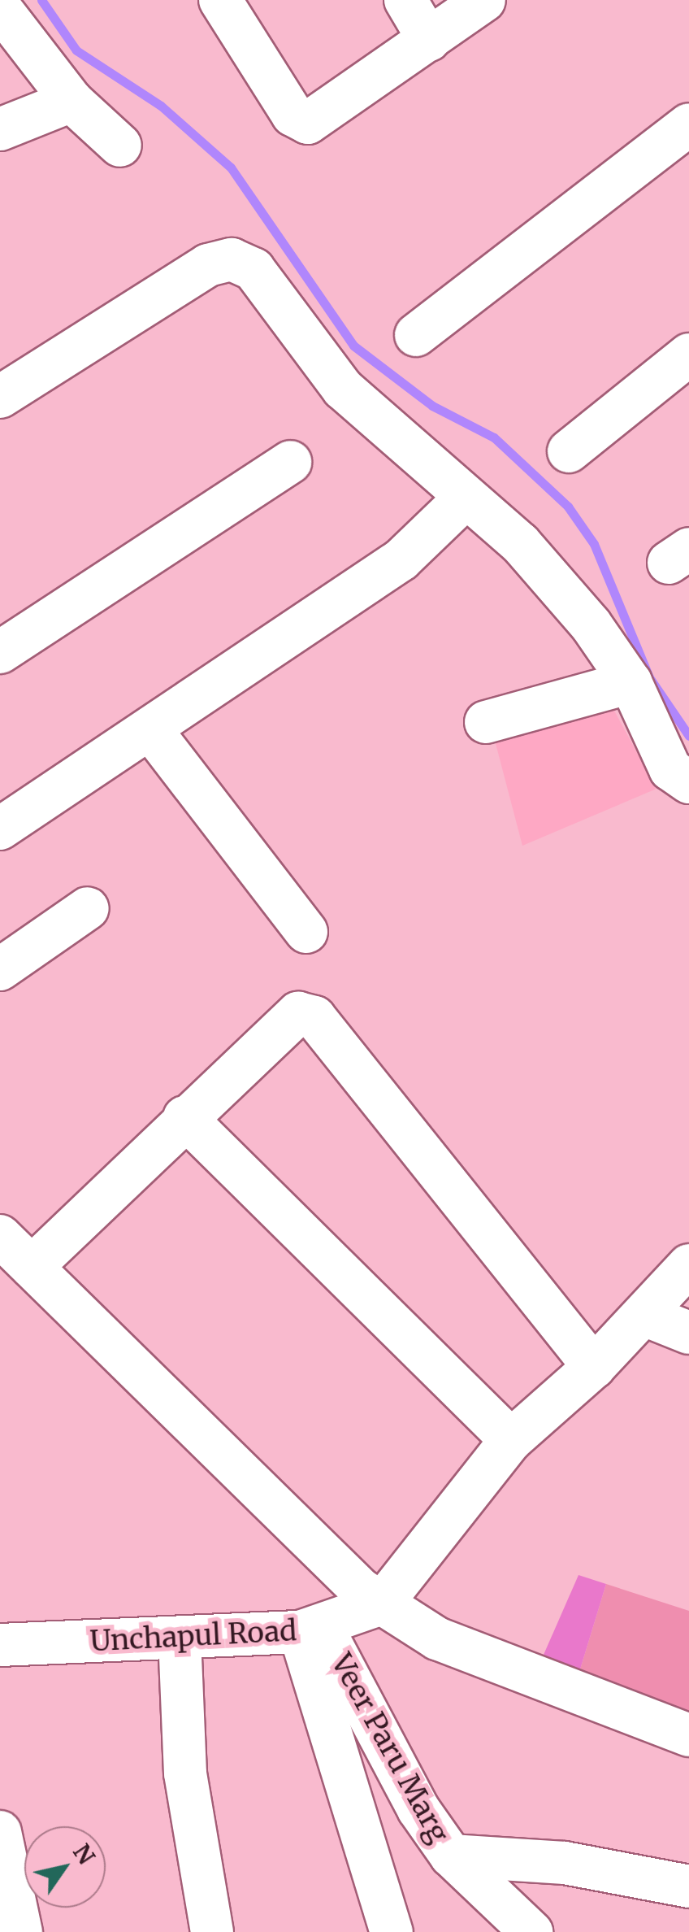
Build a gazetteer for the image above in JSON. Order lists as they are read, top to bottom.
{
  "streets": {
    "street": ["Unchapul Road", "Veer Paru Marg"]
  },
  "crossings": [
    ["Unchapul Road", "Veer Paru Marg"]
  ],
  "north": "top right"
}
